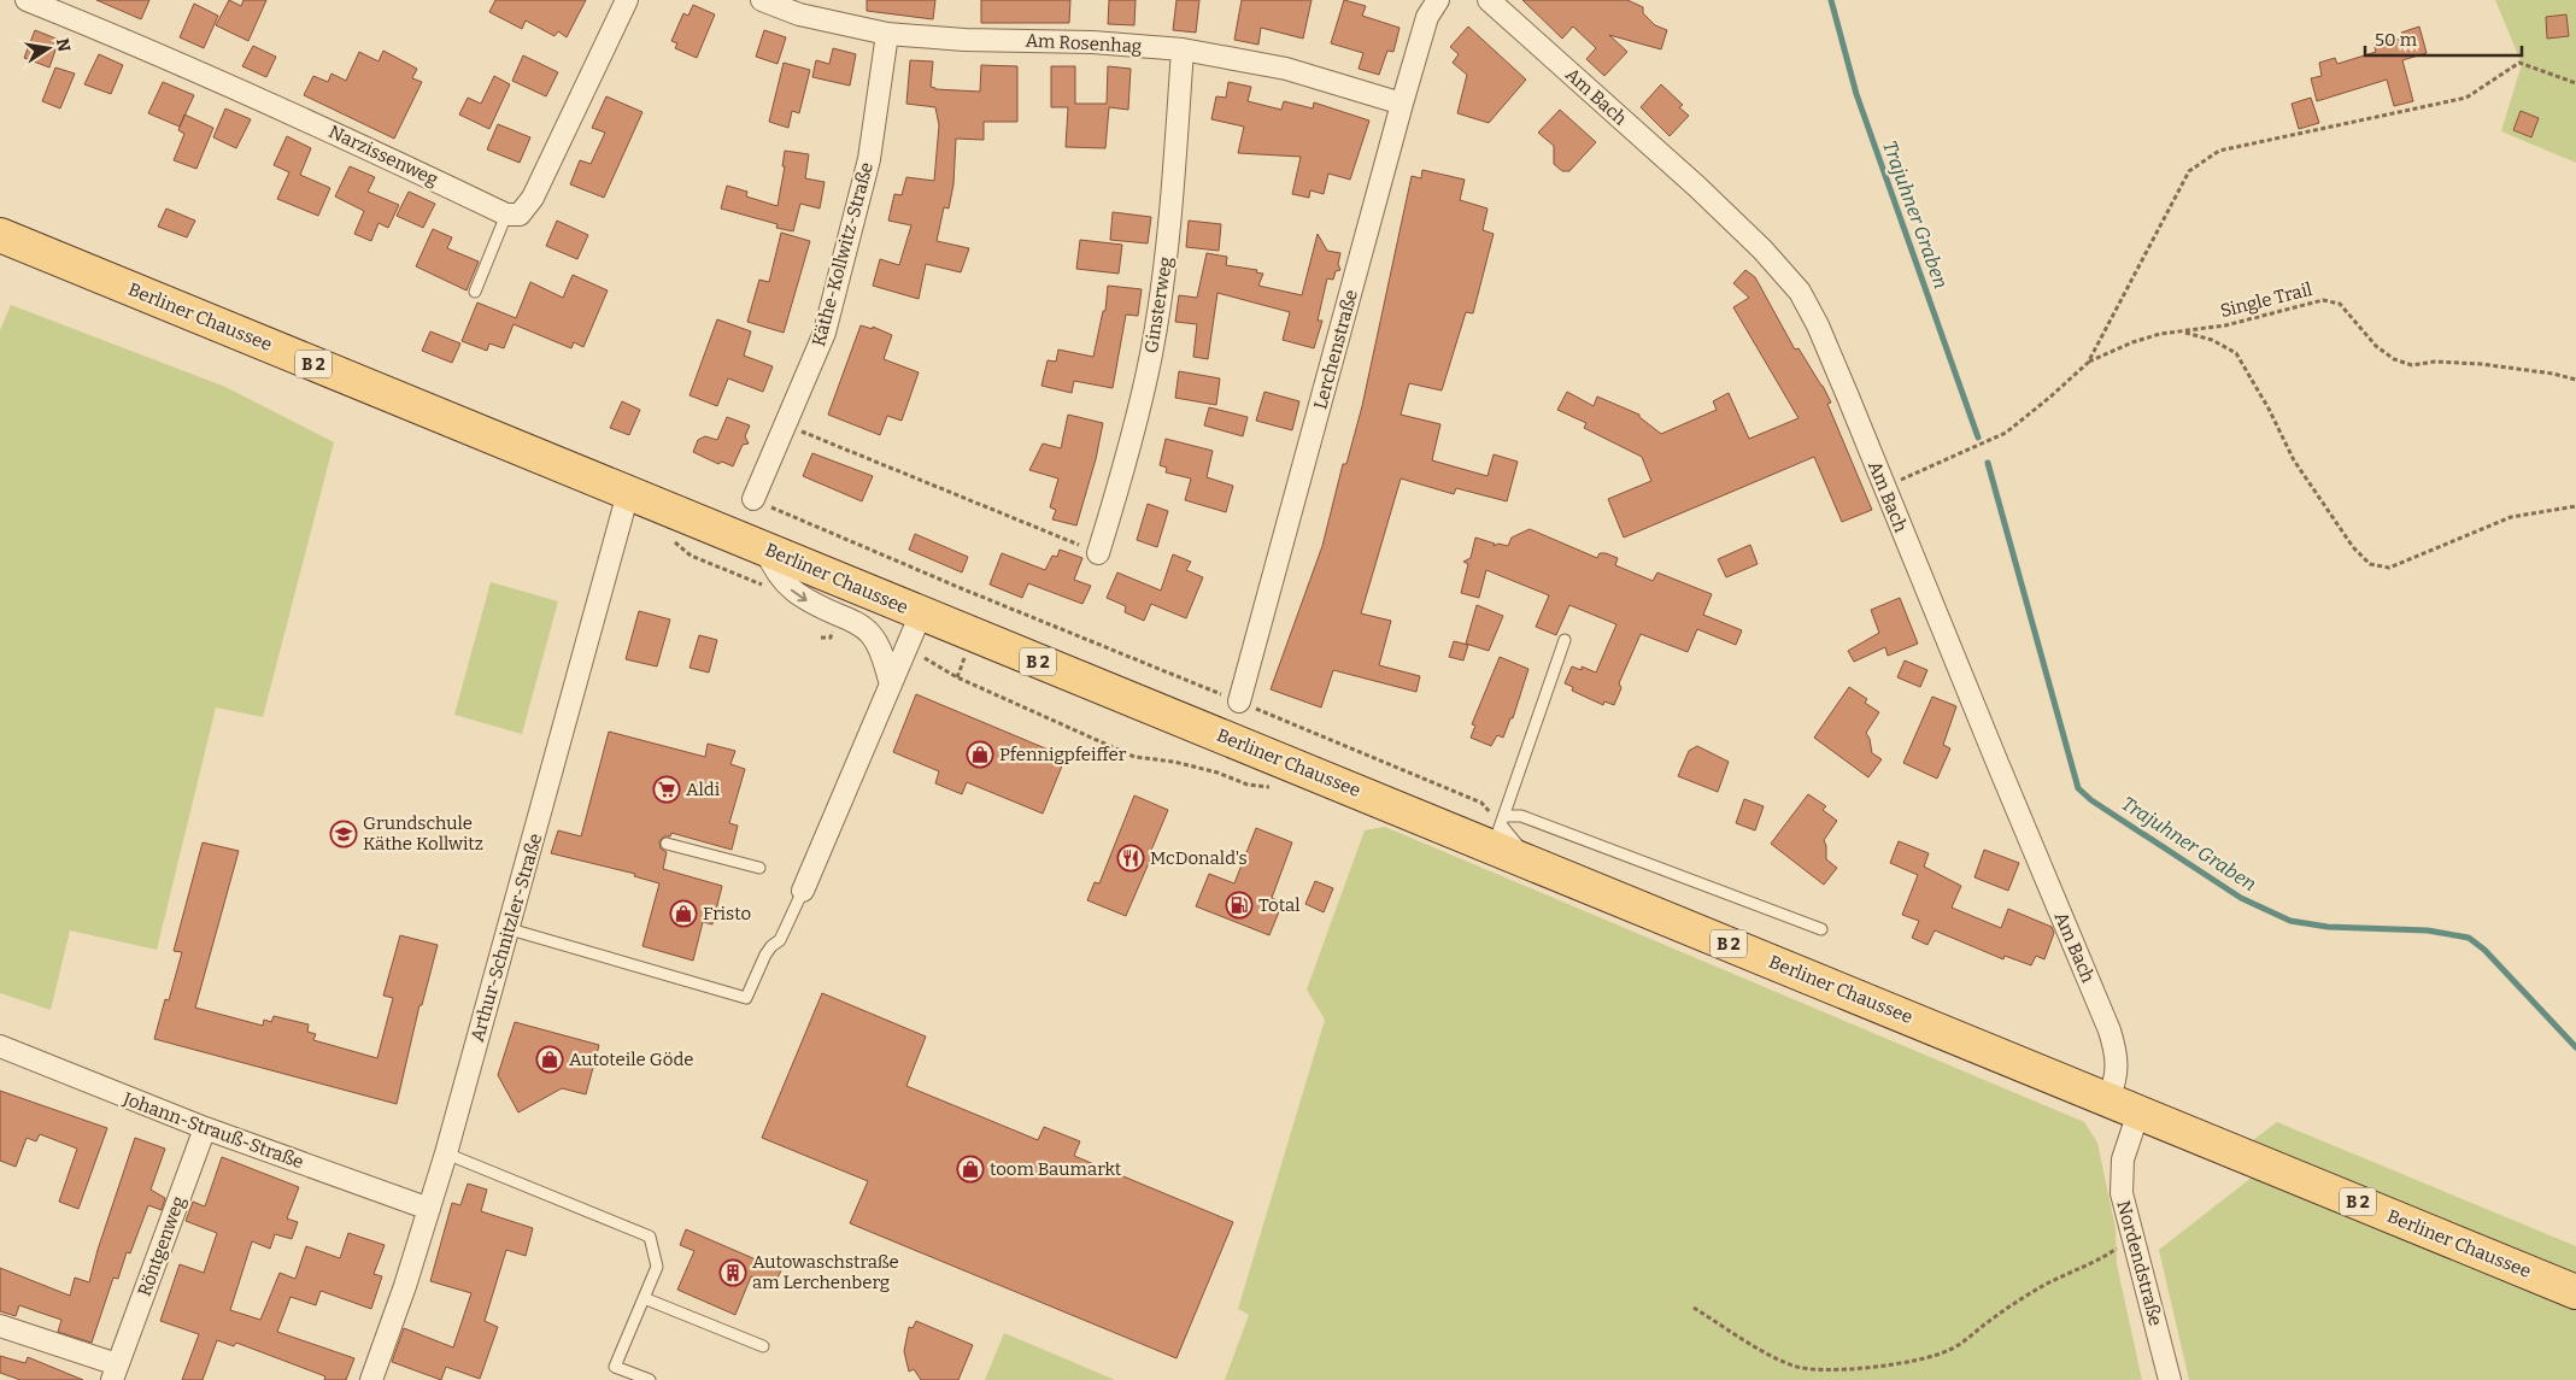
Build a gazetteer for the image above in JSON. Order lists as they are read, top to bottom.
{
  "streets": {
    "main road": ["Berliner Chaussee", "B 2"],
    "street": [
      "Am Rosenhag",
      "Am Bach",
      "Narzissenweg",
      "Käthe-Kollwitz-Straße",
      "Ginsterweg",
      "Lerchenstraße",
      "Arthur-Schnitzler-Straße",
      "Johann-Strauß-Straße",
      "Röntgenweg",
      "Nordendstraße"
    ],
    "path": ["Single Trail"]
  },
  "crossings": [
    ["Am Rosenhag", "Käthe-Kollwitz-Straße"],
    ["Am Rosenhag", "Ginsterweg"],
    ["Am Rosenhag", "Lerchenstraße"],
    ["Am Bach", "Berliner Chaussee"],
    ["Berliner Chaussee", "Arthur-Schnitzler-Straße"],
    ["Berliner Chaussee", "Nordendstraße"],
    ["Arthur-Schnitzler-Straße", "Johann-Strauß-Straße"],
    ["Johann-Strauß-Straße", "Röntgenweg"]
  ],
  "water": ["Trajuhner Graben"],
  "places": {
    "shop": [
      "Pfennigpfeiffer",
      "Fristo",
      "Autoteile Göde",
      "toom Baumarkt"
    ],
    "supermarket": ["Aldi"],
    "school or university": ["Grundschule Käthe Kollwitz"],
    "restaurant": ["McDonald's"],
    "fuel station": ["Total"],
    "building": ["Autowaschstraße am Lerchenberg"]
  },
  "scale_bar": "50 m",
  "north": "right"
}
